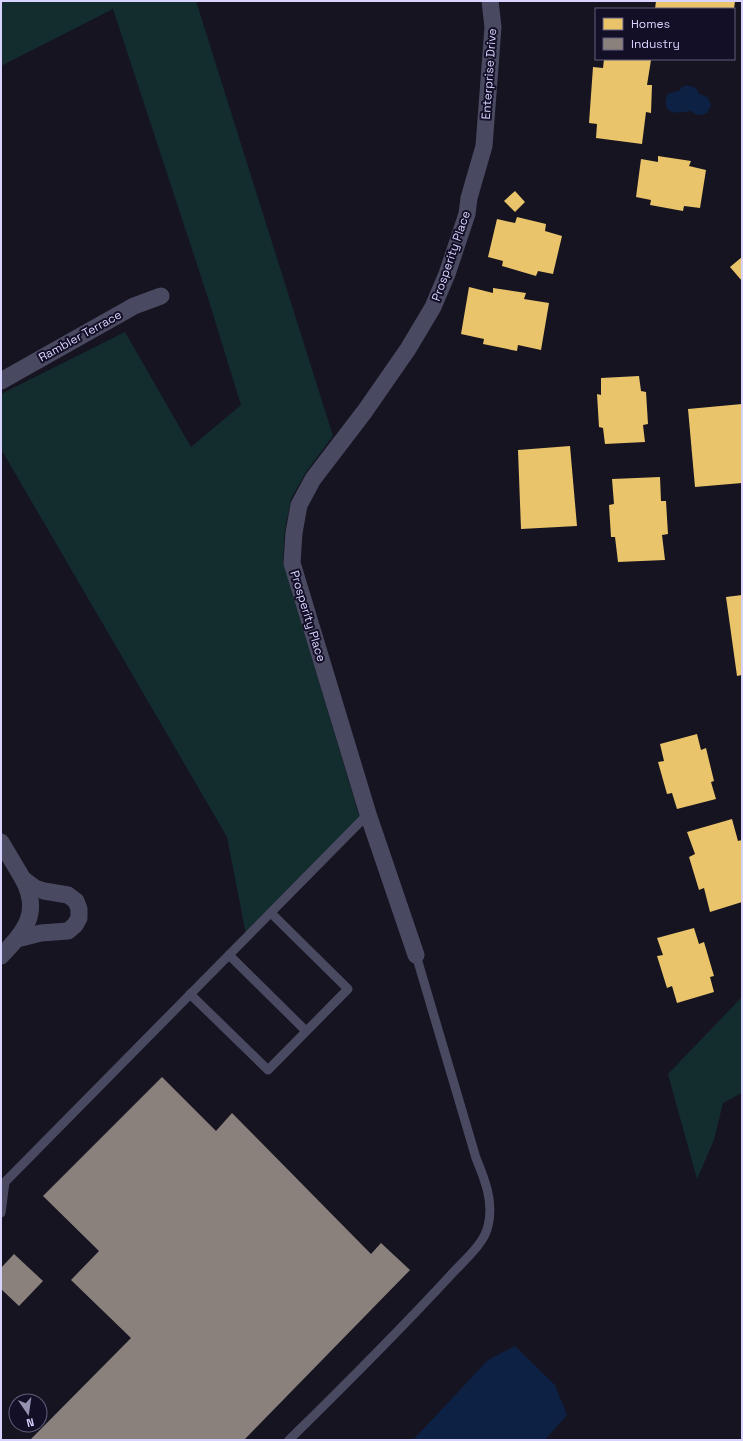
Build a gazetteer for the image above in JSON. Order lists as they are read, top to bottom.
{
  "streets": {
    "street": ["Enterprise Drive", "Prosperity Place", "Rambler Terrace"]
  },
  "crossings": [
    ["Enterprise Drive", "Prosperity Place"]
  ],
  "legend": ["Homes", "Industry"],
  "north": "bottom"
}
